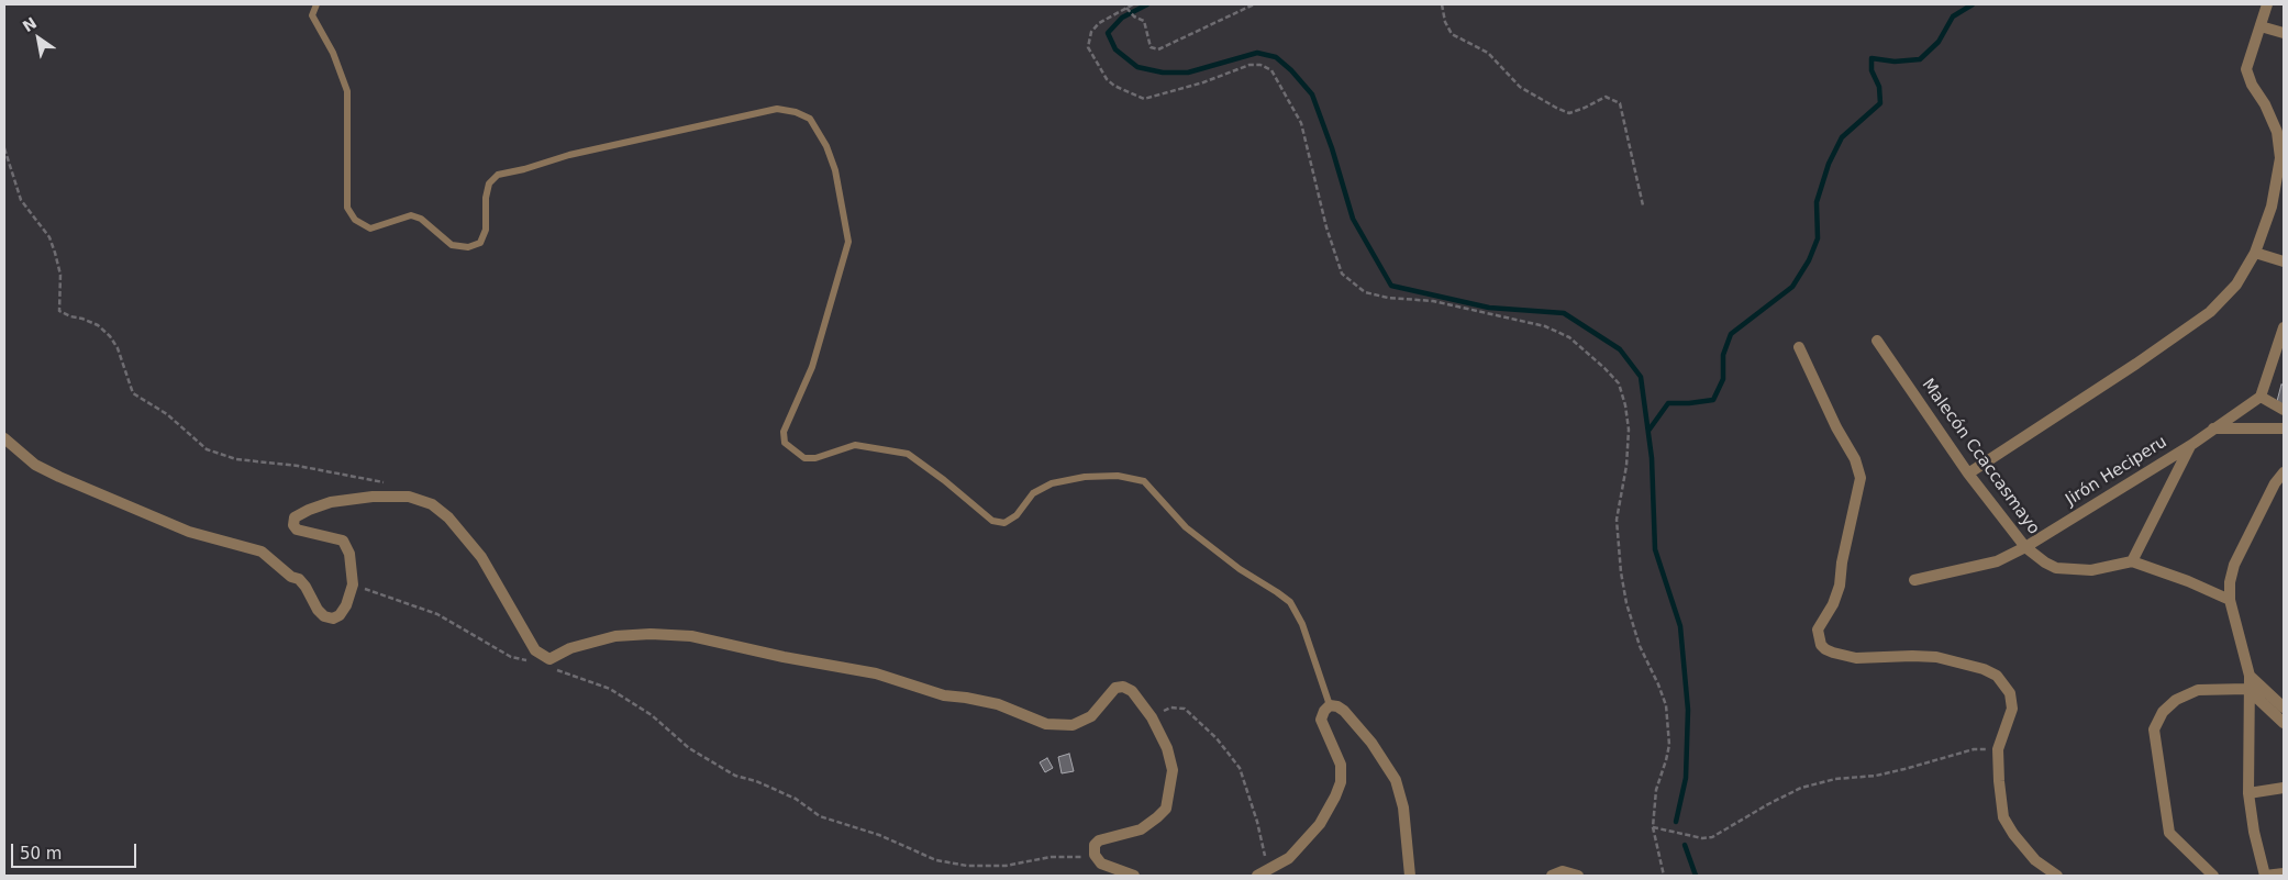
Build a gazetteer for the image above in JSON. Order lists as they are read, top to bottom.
{
  "streets": {
    "street": ["Malecón Ccaccasmayo", "Jirón Heciperu"]
  },
  "crossings": [
    ["Malecón Ccaccasmayo", "Jirón Heciperu"]
  ],
  "scale_bar": "50 m",
  "north": "top left"
}
